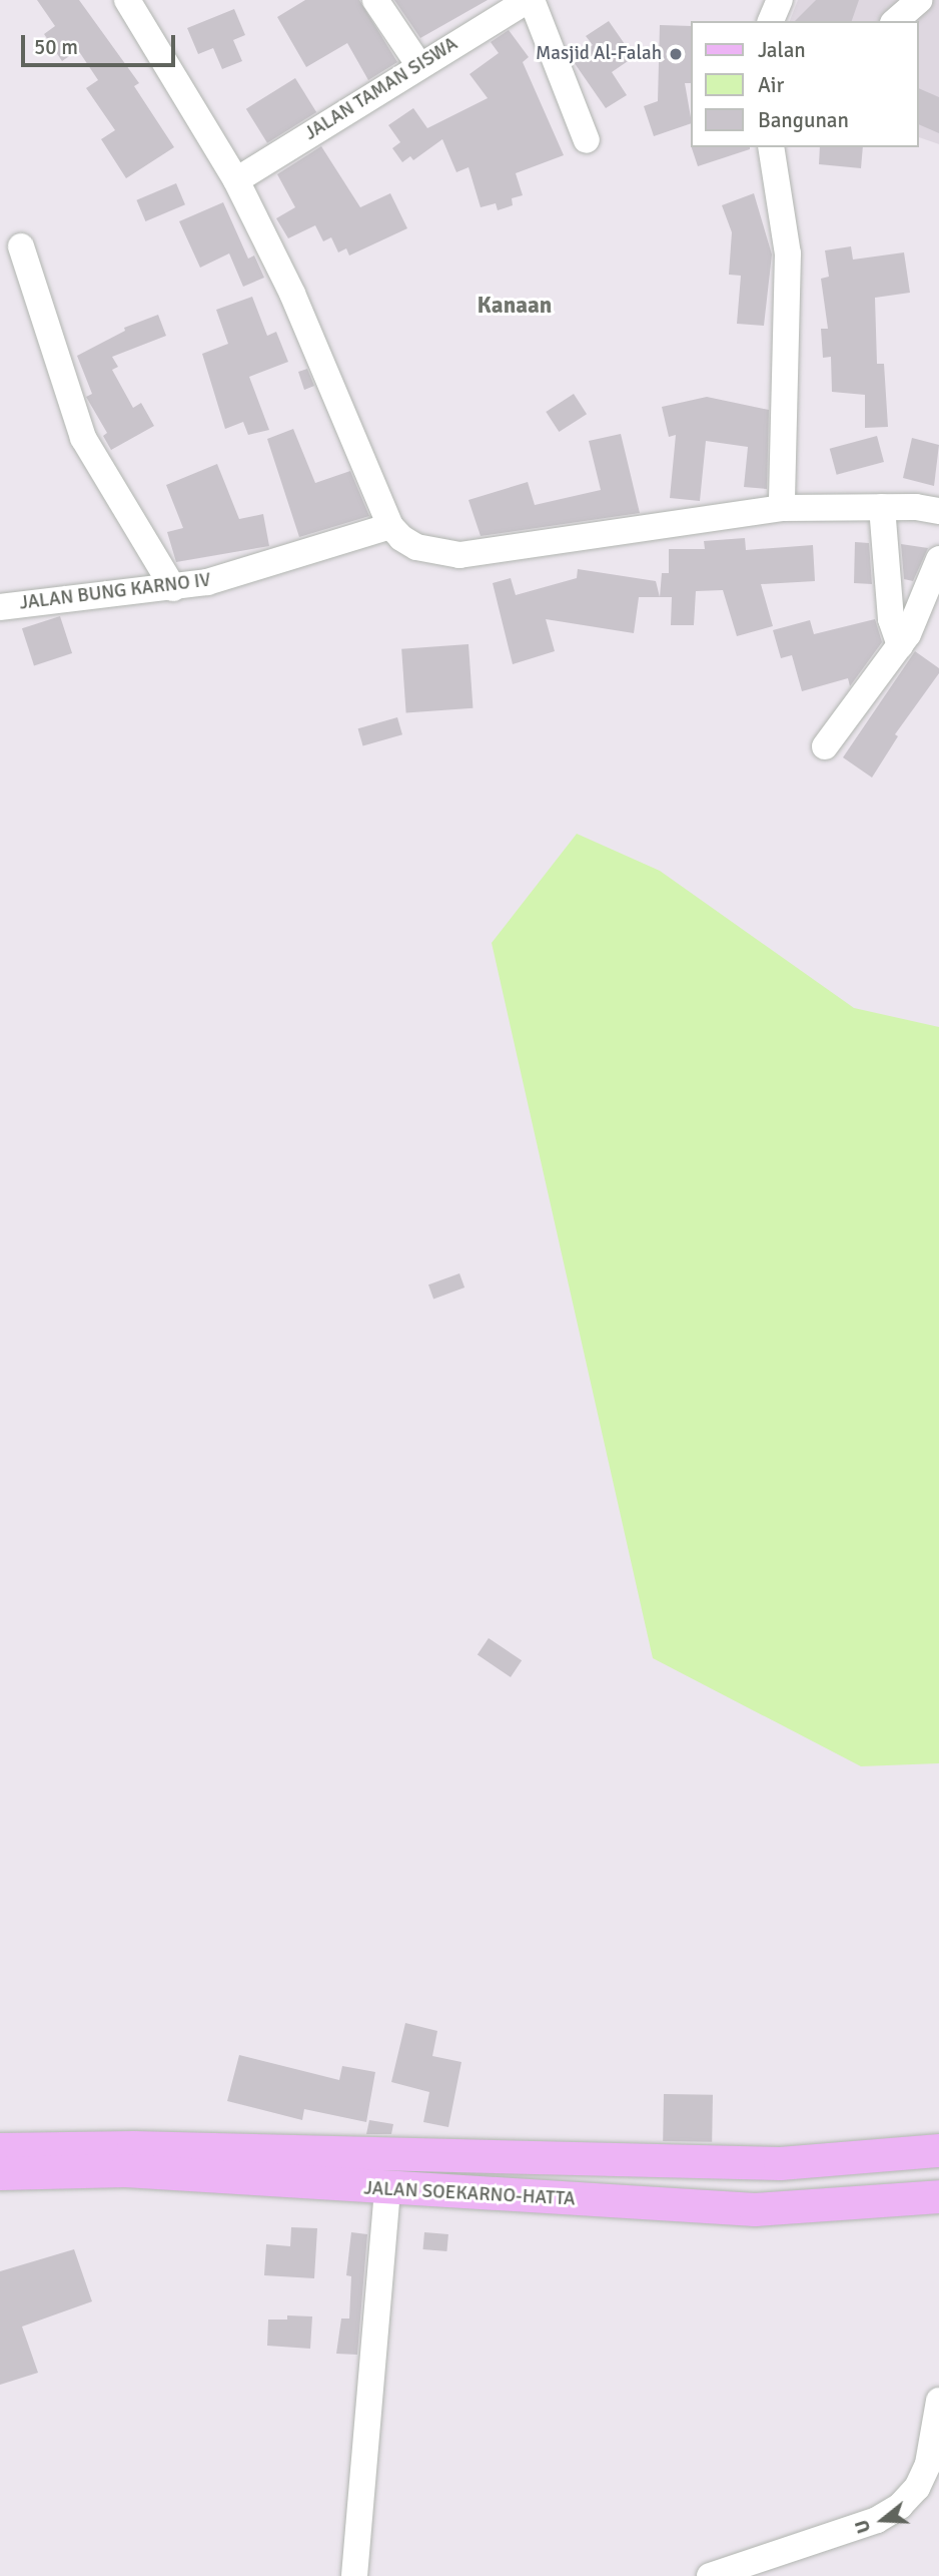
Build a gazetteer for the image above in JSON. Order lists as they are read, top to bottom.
{
  "streets": {
    "main road": ["JALAN SOEKARNO-HATTA"],
    "street": ["JALAN TAMAN SISWA", "JALAN BUNG KARNO IV"]
  },
  "districts": ["Kanaan"],
  "places": ["Masjid Al-Falah"],
  "legend": ["Jalan", "Air", "Bangunan"],
  "scale_bar": "50 m",
  "north": "left"
}
